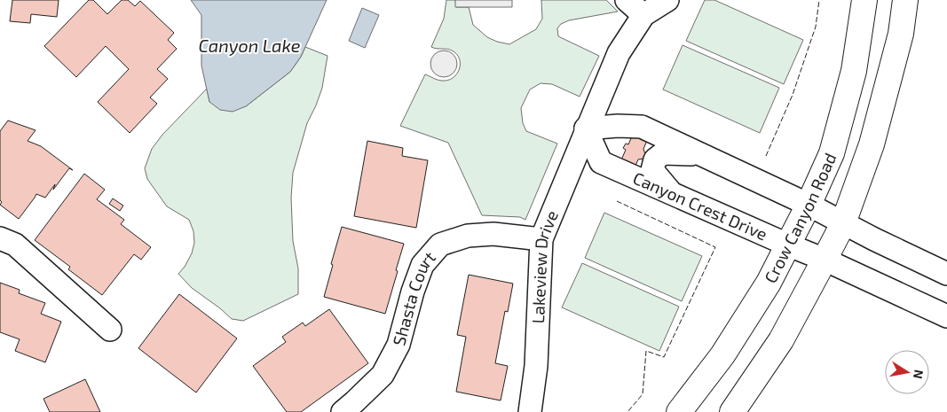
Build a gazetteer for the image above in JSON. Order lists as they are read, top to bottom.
{
  "streets": {
    "main road": ["Crow Canyon Road"],
    "street": ["Canyon Crest Drive", "Lakeview Drive", "Shasta Court"]
  },
  "crossings": [
    ["Canyon Crest Drive", "Crow Canyon Road"],
    ["Canyon Crest Drive", "Lakeview Drive"],
    ["Lakeview Drive", "Shasta Court"]
  ],
  "water": ["Canyon Lake"],
  "north": "right"
}
